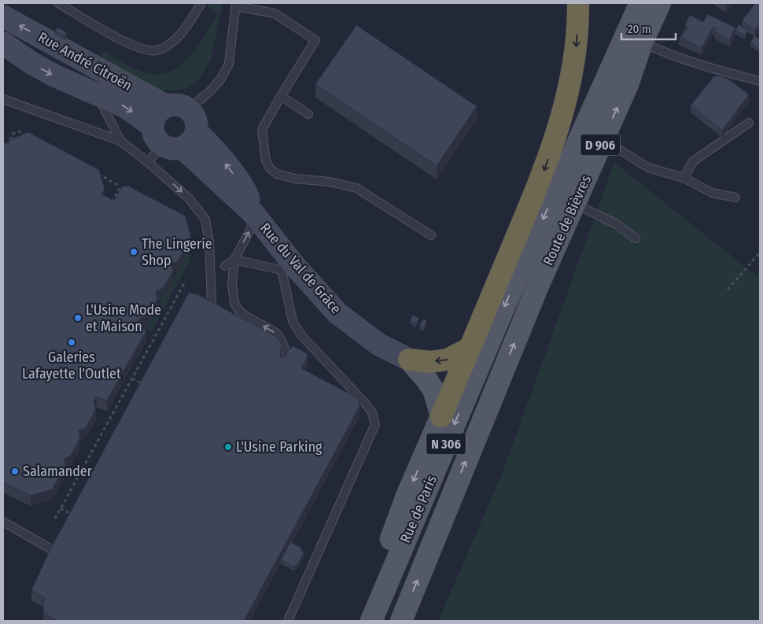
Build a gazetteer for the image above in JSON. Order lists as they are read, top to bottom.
{
  "streets": {
    "main road": [
      "D 906",
      "Route de Bièvres",
      "N 306",
      "Rue de Paris"
    ],
    "street": ["Rue André Citroën", "Rue du Val de Grâce"]
  },
  "crossings": [
    ["Rue André Citroën", "Rue du Val de Grâce"],
    ["D 906", "Rue de Paris"],
    ["Route de Bièvres", "Rue de Paris"]
  ],
  "places": [
    "The Lingerie Shop",
    "L'Usine Mode et Maison",
    "Galeries Lafayette l'Outlet",
    "L'Usine Parking",
    "Salamander"
  ],
  "scale_bar": "20 m"
}
